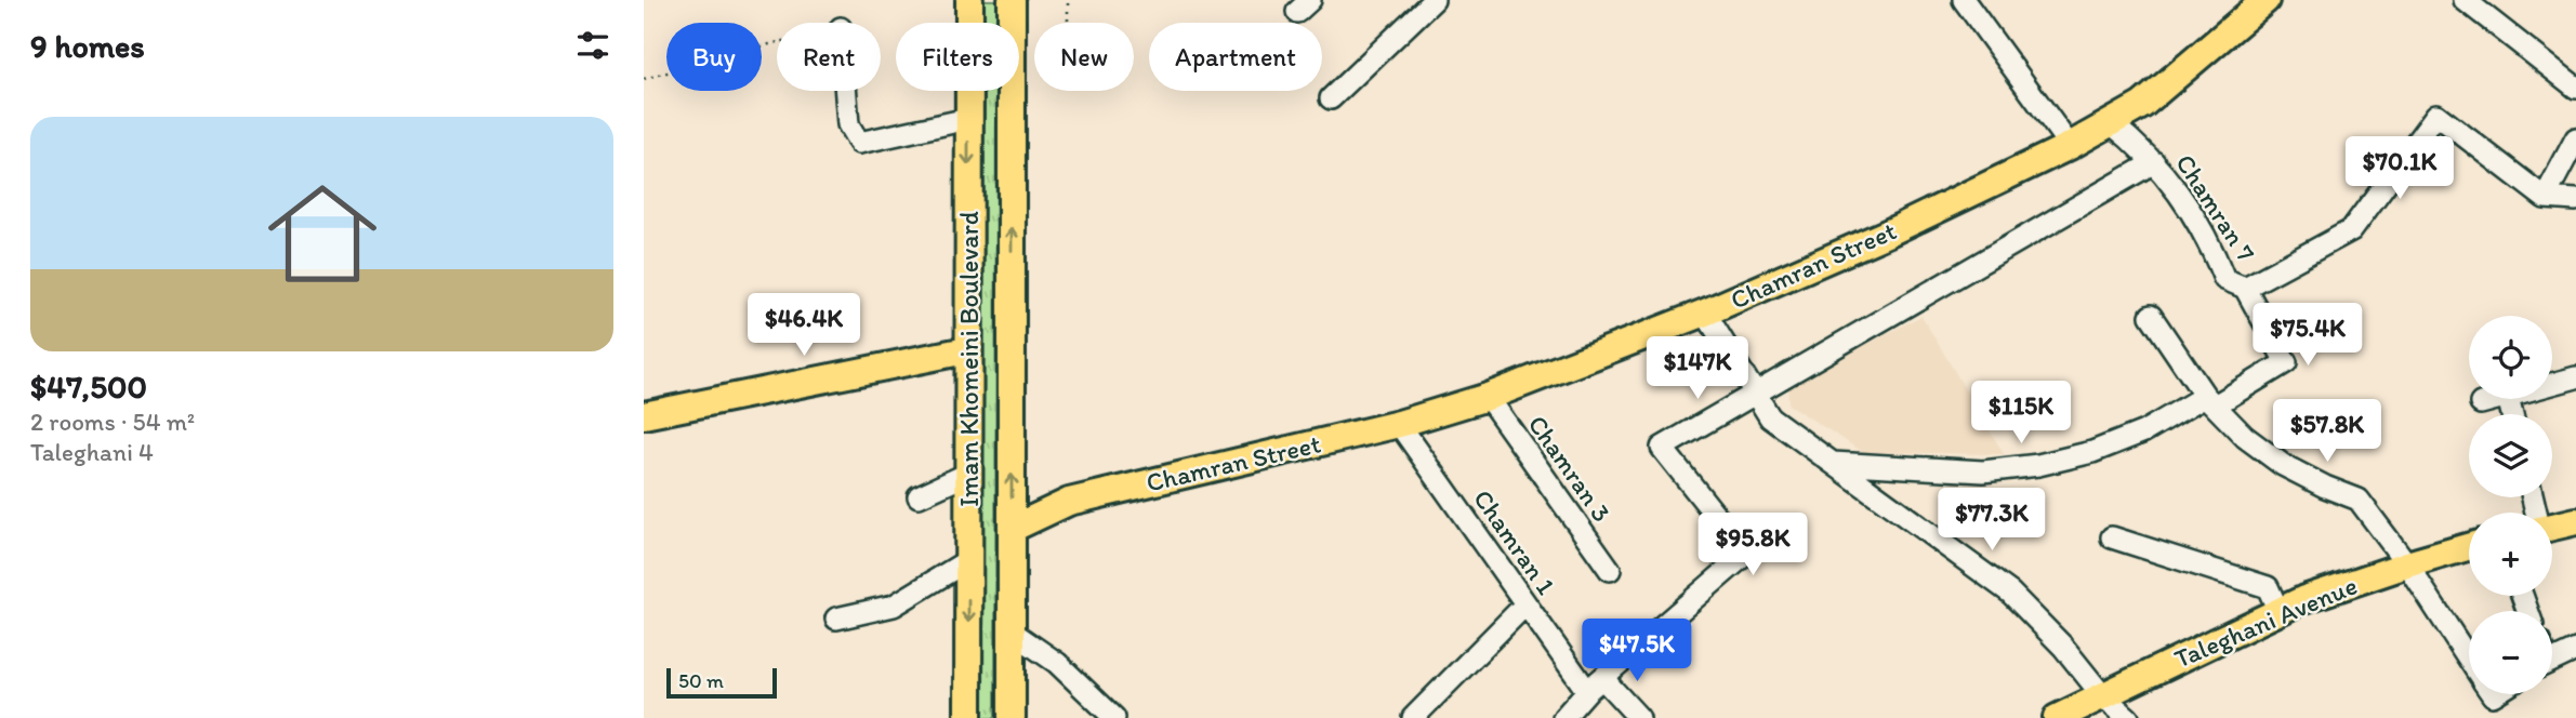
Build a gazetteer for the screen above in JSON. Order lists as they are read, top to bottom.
{
  "streets": {
    "main road": ["Chamran Street", "Imam Khomeini Boulevard", "Taleghani Avenue"],
    "street": ["Chamran 7", "Chamran 3", "Chamran 1"]
  },
  "crossings": [
    ["Chamran 7", "Chamran Street"],
    ["Chamran Street", "Imam Khomeini Boulevard"],
    ["Chamran Street", "Chamran 3"],
    ["Chamran Street", "Chamran 1"]
  ],
  "scale_bar": "50 m",
  "page": {
    "heading": "9 homes",
    "chip": [
      "Buy",
      "Rent",
      "Filters",
      "New",
      "Apartment"
    ],
    "list": [
      {
        "name": "$47,500",
        "note": "2 rooms · 54 m² · Taleghani 4"
      }
    ],
    "price": [
      "$70.1K",
      "$46.4K",
      "$75.4K",
      "$147K",
      "$115K",
      "$57.8K",
      "$77.3K",
      "$95.8K",
      "$47.5K"
    ],
    "map_buttons": ["+", "−"],
    "scale": "50 m"
  }
}
